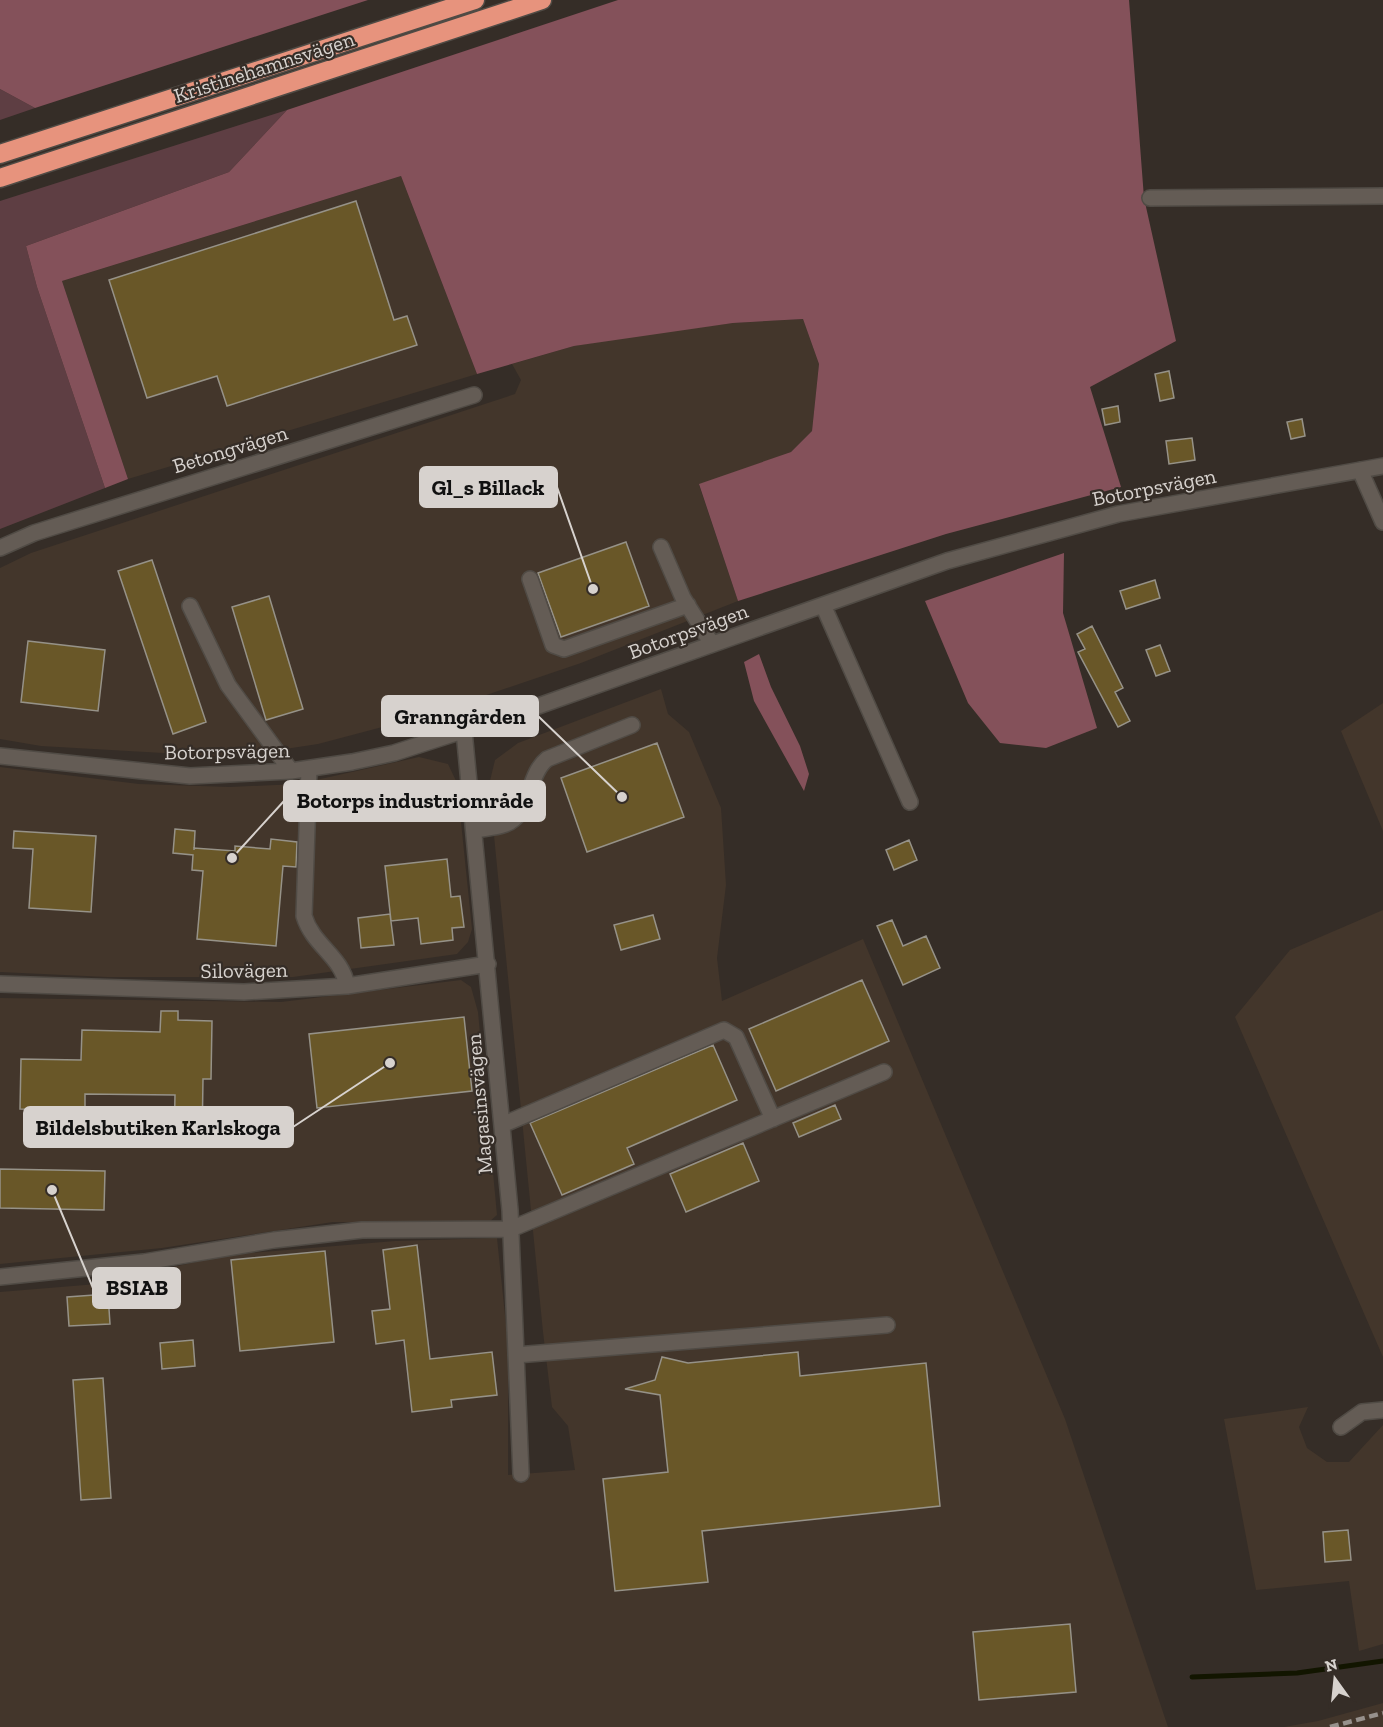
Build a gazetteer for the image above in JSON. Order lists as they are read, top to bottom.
{
  "streets": {
    "highway": ["Kristinehamnsvägen"],
    "street": [
      "Betongvägen",
      "Botorpsvägen",
      "Silovägen",
      "Magasinsvägen"
    ]
  },
  "crossings": [
    ["Botorpsvägen", "Magasinsvägen"],
    ["Silovägen", "Magasinsvägen"]
  ],
  "places": [
    "Gl_s Billack",
    "Granngården",
    "Botorps industriområde",
    "Bildelsbutiken Karlskoga",
    "BSIAB"
  ],
  "north": "top"
}
